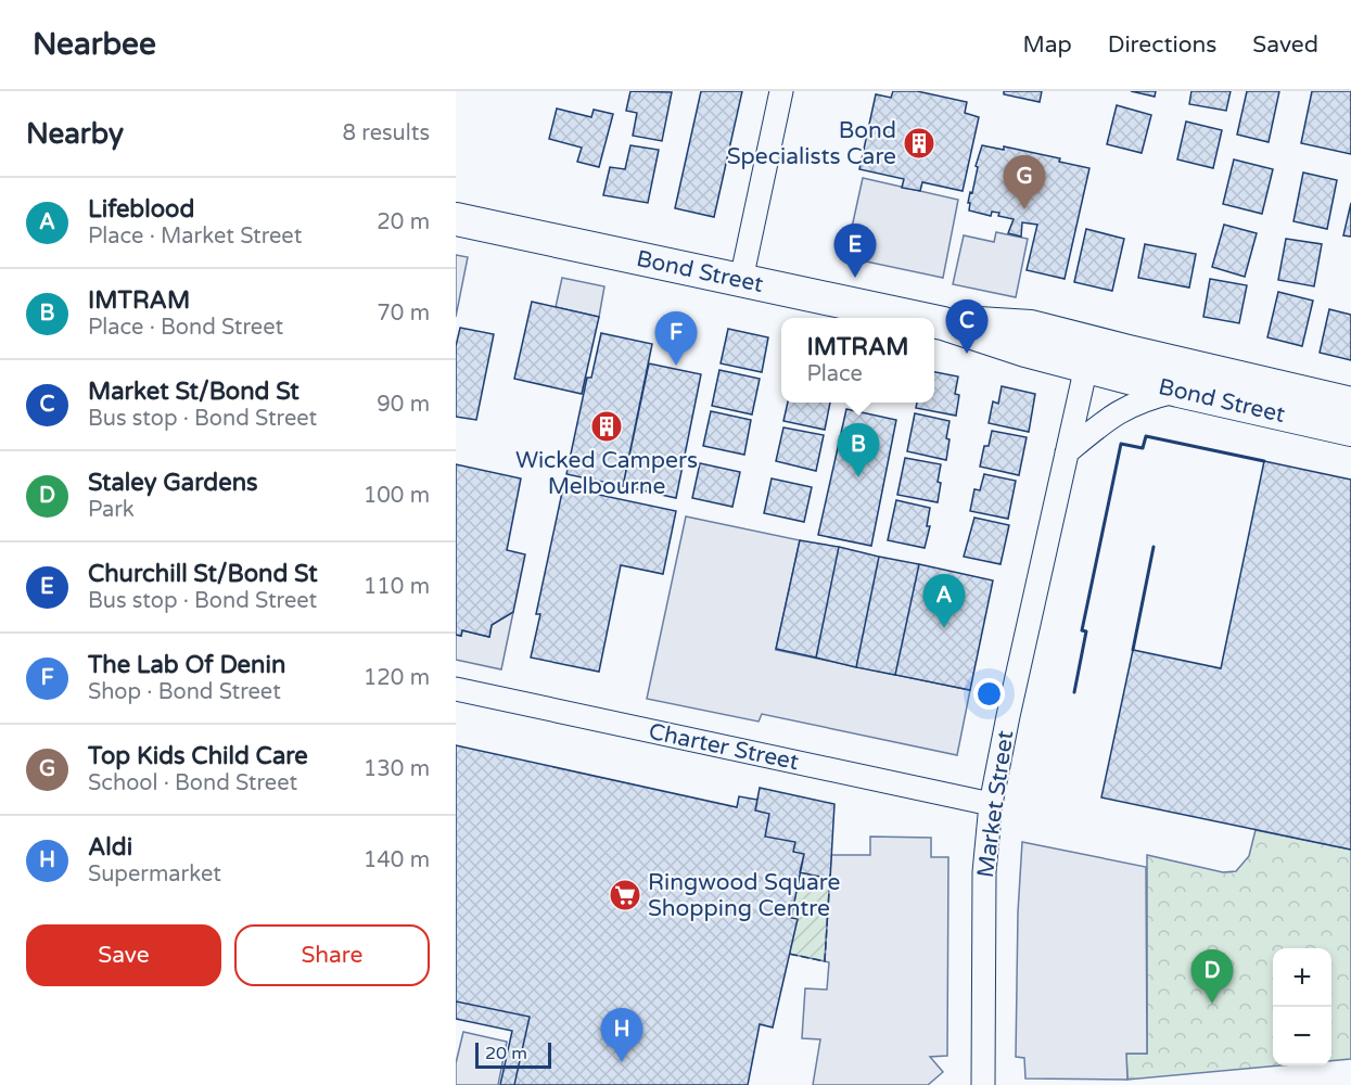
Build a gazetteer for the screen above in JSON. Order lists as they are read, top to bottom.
{
  "streets": {
    "street": ["Bond Street", "Charter Street", "Market Street"]
  },
  "crossings": [
    ["Bond Street", "Market Street"],
    ["Charter Street", "Market Street"]
  ],
  "places": {
    "building": ["Bond Specialists Care", "Wicked Campers Melbourne"],
    "supermarket": ["Ringwood Square Shopping Centre"]
  },
  "scale_bar": "20 m",
  "page": {
    "header": "Nearbee",
    "nav": ["Map", "Directions", "Saved"],
    "heading": ["Nearby", "8 results"],
    "pins": [
      "G",
      "E",
      "C",
      "F",
      "B",
      "A",
      "D",
      "H"
    ],
    "list": [
      {
        "mark": "A",
        "name": "Lifeblood",
        "note": "Place · Market Street",
        "value": "20 m"
      },
      {
        "mark": "B",
        "name": "IMTRAM",
        "note": "Place · Bond Street",
        "value": "70 m"
      },
      {
        "mark": "C",
        "name": "Market St/Bond St",
        "note": "Bus stop · Bond Street",
        "value": "90 m"
      },
      {
        "mark": "D",
        "name": "Staley Gardens",
        "note": "Park",
        "value": "100 m"
      },
      {
        "mark": "E",
        "name": "Churchill St/Bond St",
        "note": "Bus stop · Bond Street",
        "value": "110 m"
      },
      {
        "mark": "F",
        "name": "The Lab Of Denin",
        "note": "Shop · Bond Street",
        "value": "120 m"
      },
      {
        "mark": "G",
        "name": "Top Kids Child Care",
        "note": "School · Bond Street",
        "value": "130 m"
      },
      {
        "mark": "H",
        "name": "Aldi",
        "note": "Supermarket",
        "value": "140 m"
      }
    ],
    "popup": ["IMTRAM", "Place"],
    "buttons": ["Save", "Share"],
    "map_buttons": ["+", "−"],
    "scale": "20 m"
  }
}
